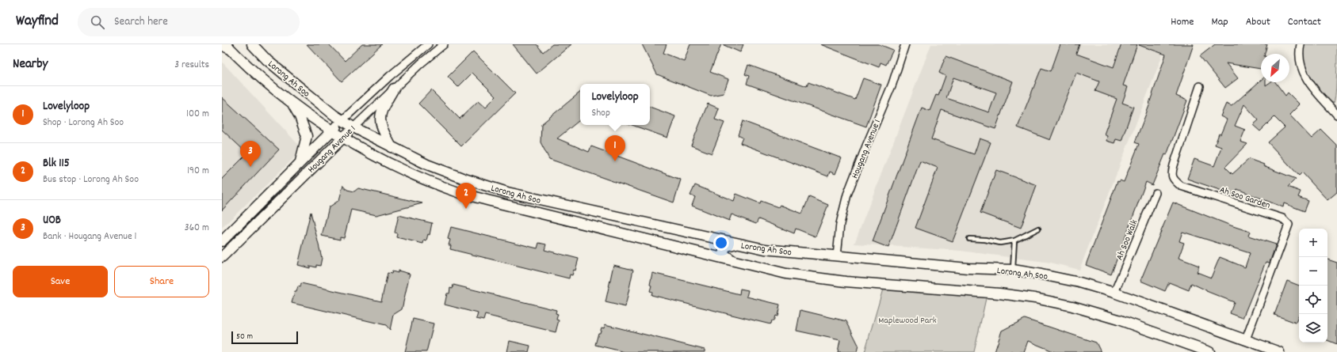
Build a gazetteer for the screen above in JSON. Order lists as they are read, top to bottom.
{
  "streets": {
    "main road": ["Lorong Ah Soo", "Hougang Avenue 1"],
    "street": ["Ah Soo Garden", "Ah Soo Walk"]
  },
  "crossings": [
    ["Lorong Ah Soo", "Hougang Avenue 1"],
    ["Lorong Ah Soo", "Ah Soo Garden"],
    ["Lorong Ah Soo", "Ah Soo Walk"]
  ],
  "parks": ["Maplewood Park"],
  "scale_bar": "50 m",
  "north": "bottom left",
  "page": {
    "header": "Wayfind",
    "search": "Search here",
    "nav": [
      "Home",
      "Map",
      "About",
      "Contact"
    ],
    "heading": ["Nearby", "3 results"],
    "popup": ["Lovelyloop", "Shop"],
    "list": [
      {
        "mark": "1",
        "name": "Lovelyloop",
        "note": "Shop · Lorong Ah Soo",
        "value": "100 m"
      },
      {
        "mark": "2",
        "name": "Blk 115",
        "note": "Bus stop · Lorong Ah Soo",
        "value": "190 m"
      },
      {
        "mark": "3",
        "name": "UOB",
        "note": "Bank · Hougang Avenue 1",
        "value": "360 m"
      }
    ],
    "pins": ["1", "3", "2"],
    "map_buttons": ["+", "−"],
    "buttons": ["Save", "Share"],
    "scale": "50 m"
  }
}
